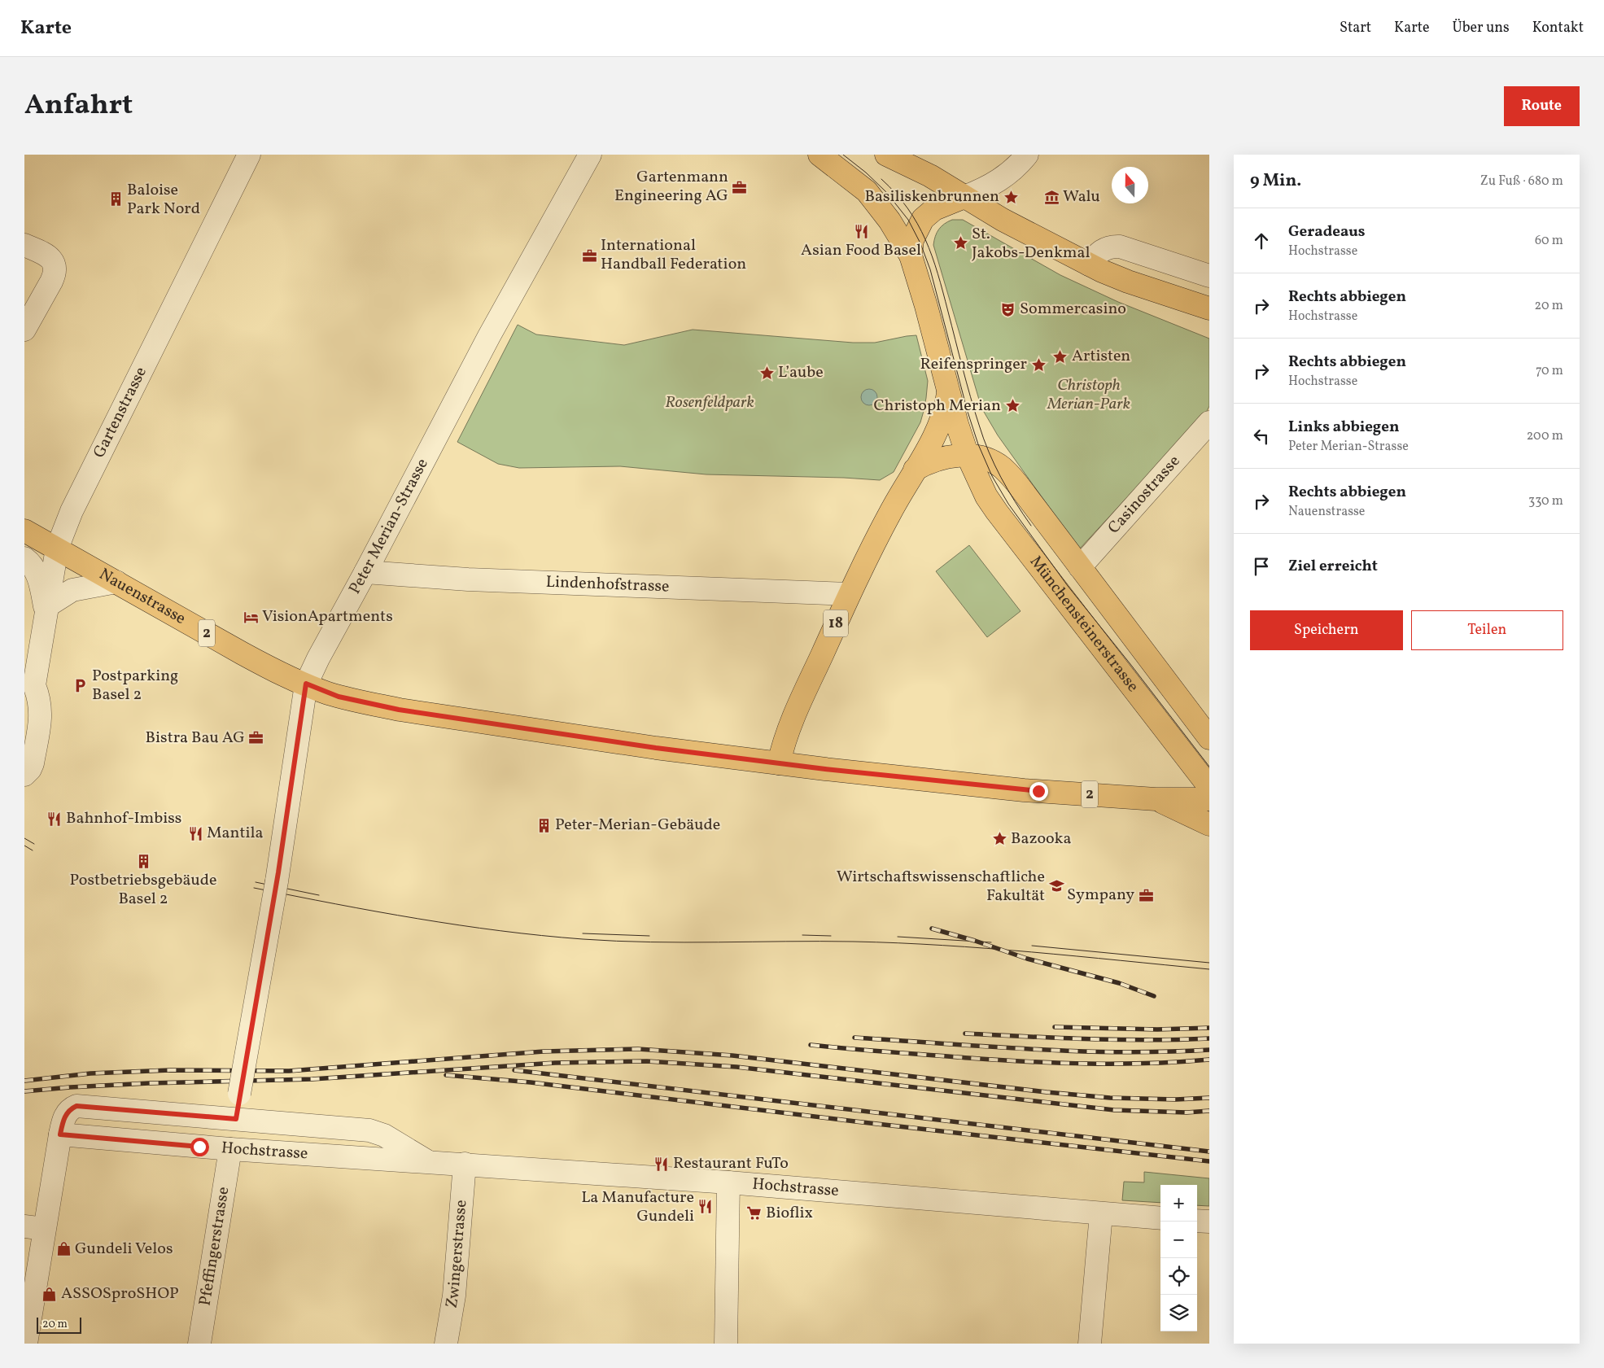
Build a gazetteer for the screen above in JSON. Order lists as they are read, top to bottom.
{
  "streets": {
    "main road": [
      "Nauenstrasse",
      "18",
      "Münchensteinerstrasse",
      "2"
    ],
    "street": [
      "Gartenstrasse",
      "Casinostrasse",
      "Peter Merian-Strasse",
      "Lindenhofstrasse",
      "Hochstrasse",
      "Pfeffingerstrasse",
      "Zwingerstrasse"
    ]
  },
  "crossings": [
    ["Gartenstrasse", "Nauenstrasse"],
    ["Casinostrasse", "Münchensteinerstrasse"],
    ["Peter Merian-Strasse", "Lindenhofstrasse"],
    ["Peter Merian-Strasse", "Nauenstrasse"],
    ["Peter Merian-Strasse", "Hochstrasse"],
    ["Lindenhofstrasse", "18"],
    ["Nauenstrasse", "18"],
    ["Hochstrasse", "Pfeffingerstrasse"],
    ["Hochstrasse", "Zwingerstrasse"]
  ],
  "parks": ["Christoph Merian-Park", "Rosenfeldpark"],
  "places": {
    "office": [
      "Gartenmann Engineering AG",
      "International Handball Federation",
      "Bistra Bau AG",
      "Sympany"
    ],
    "place": [
      "Basiliskenbrunnen",
      "St. Jakobs-Denkmal",
      "Artisten",
      "Reifenspringer",
      "L’aube",
      "Christoph Merian",
      "Bazooka"
    ],
    "museum": ["Walu"],
    "building": ["Baloise Park Nord", "Peter-Merian-Gebäude", "Postbetriebsgebäude Basel 2"],
    "restaurant": [
      "Asian Food Basel",
      "Bahnhof-Imbiss",
      "Mantila",
      "Restaurant FuTo",
      "La Manufacture Gundeli"
    ],
    "theatre": ["Sommercasino"],
    "hotel": ["VisionApartments"],
    "parking": ["Postparking Basel 2"],
    "school or university": ["Wirtschaftswissenschaftliche Fakultät"],
    "supermarket": ["Bioflix"],
    "shop": ["Gundeli Velos", "ASSOSproSHOP"]
  },
  "scale_bar": "20 m",
  "north": "top",
  "page": {
    "header": "Karte",
    "nav": [
      "Start",
      "Karte",
      "Über uns",
      "Kontakt"
    ],
    "title": "Anfahrt",
    "buttons": [
      "Route",
      ["Speichern", "Teilen"]
    ],
    "heading": ["9 Min.", "Zu Fuß · 680 m"],
    "list": [
      ["Geradeaus", "Hochstrasse", "60 m"],
      ["Rechts abbiegen", "Hochstrasse", "20 m"],
      ["Rechts abbiegen", "Hochstrasse", "70 m"],
      ["Links abbiegen", "Peter Merian-Strasse", "200 m"],
      ["Rechts abbiegen", "Nauenstrasse", "330 m"],
      "Ziel erreicht"
    ],
    "map_buttons": ["+", "−"],
    "scale": "20 m"
  }
}
